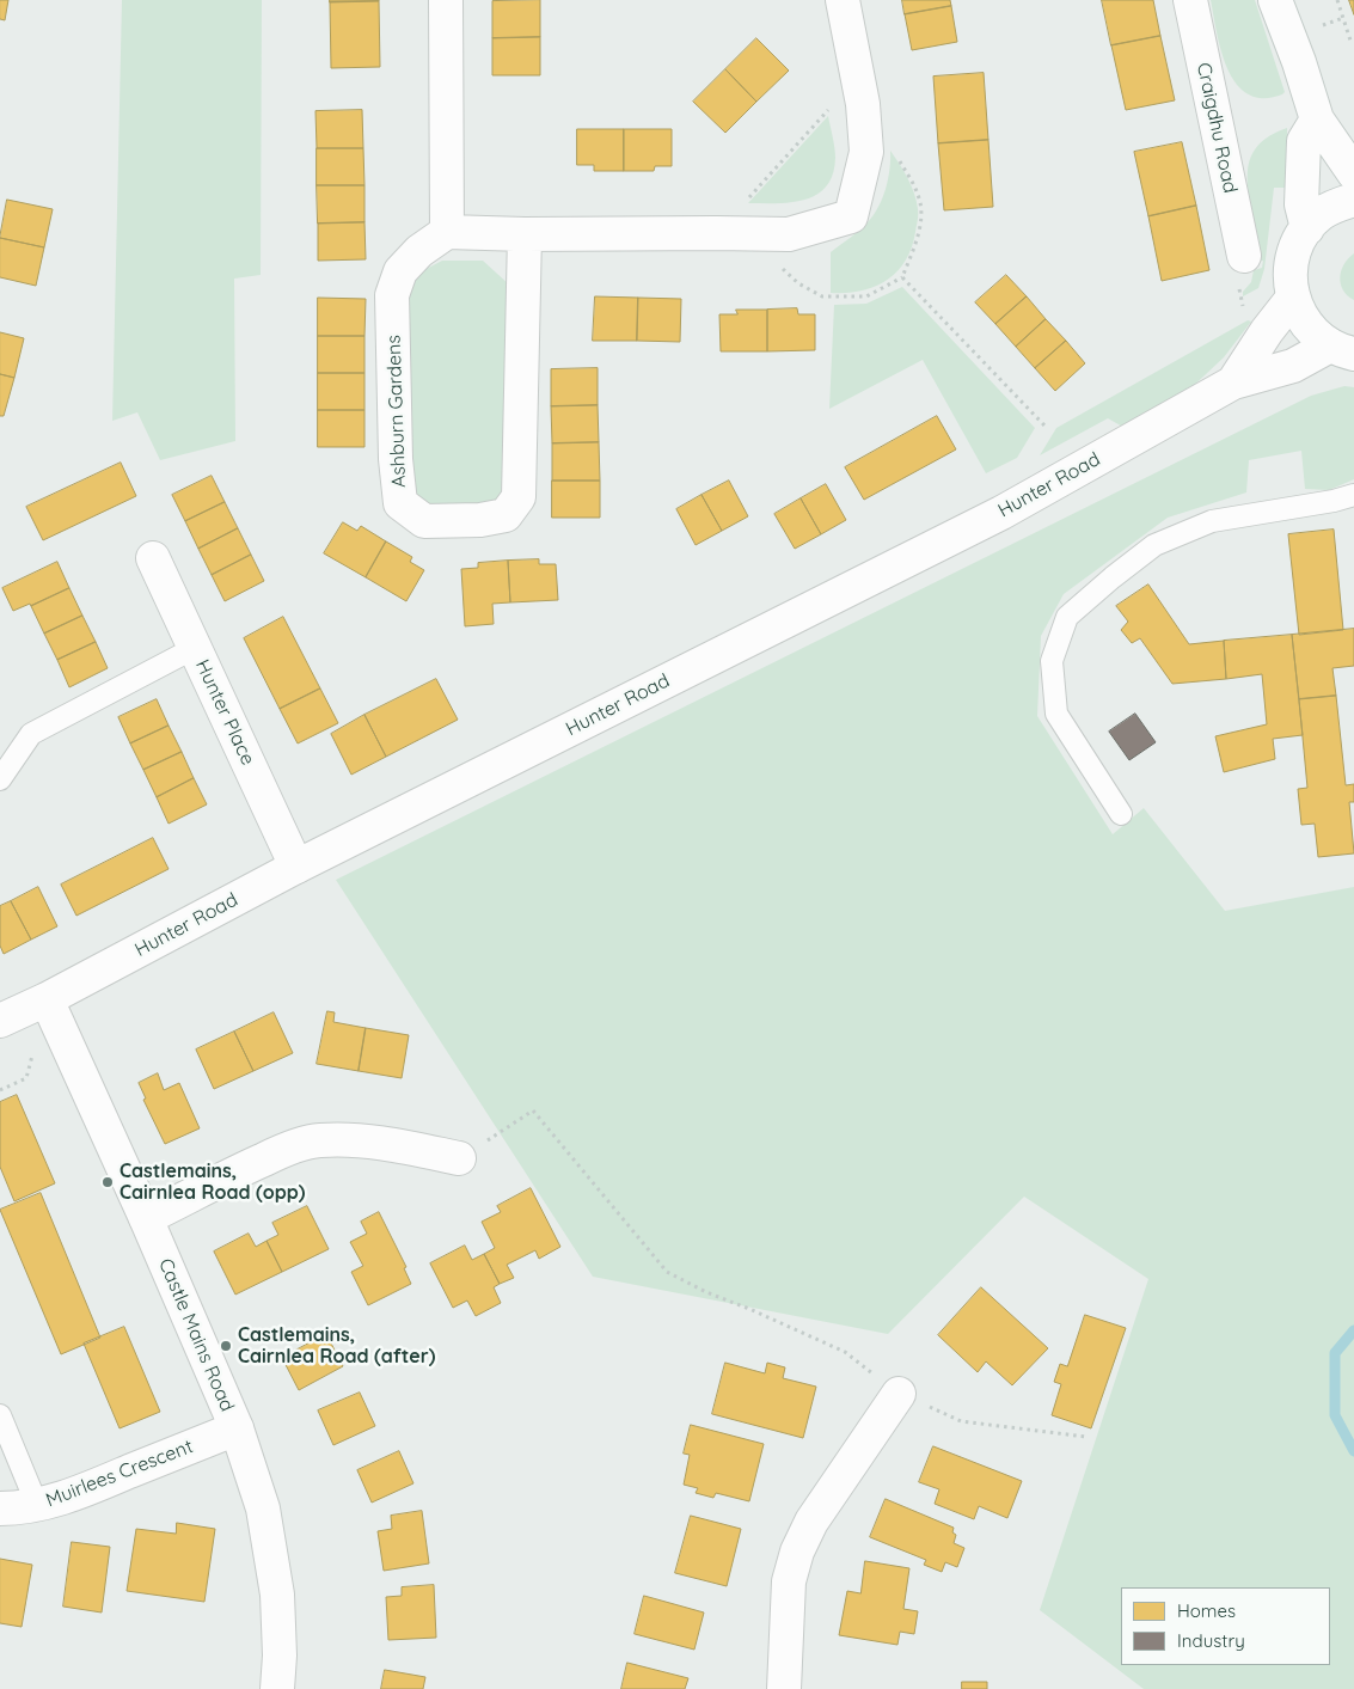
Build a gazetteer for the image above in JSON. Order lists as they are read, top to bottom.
{
  "streets": {
    "street": [
      "Craigdhu Road",
      "Ashburn Gardens",
      "Hunter Road",
      "Hunter Place",
      "Castle Mains Road",
      "Muirlees Crescent"
    ]
  },
  "crossings": [
    ["Hunter Road", "Hunter Place"],
    ["Hunter Road", "Castle Mains Road"],
    ["Castle Mains Road", "Muirlees Crescent"]
  ],
  "places": ["Castlemains, Cairnlea Road (opp)", "Castlemains, Cairnlea Road (after)"],
  "legend": ["Homes", "Industry"]
}
